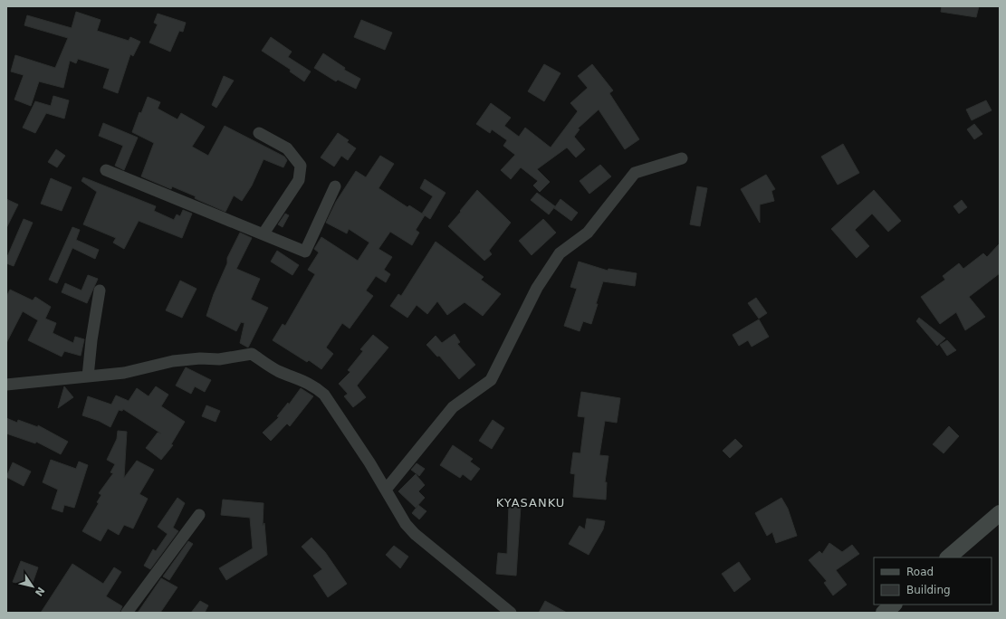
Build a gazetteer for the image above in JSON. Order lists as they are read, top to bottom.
{
  "districts": ["KYASANKU"],
  "legend": ["Road", "Building"],
  "north": "bottom right"
}
